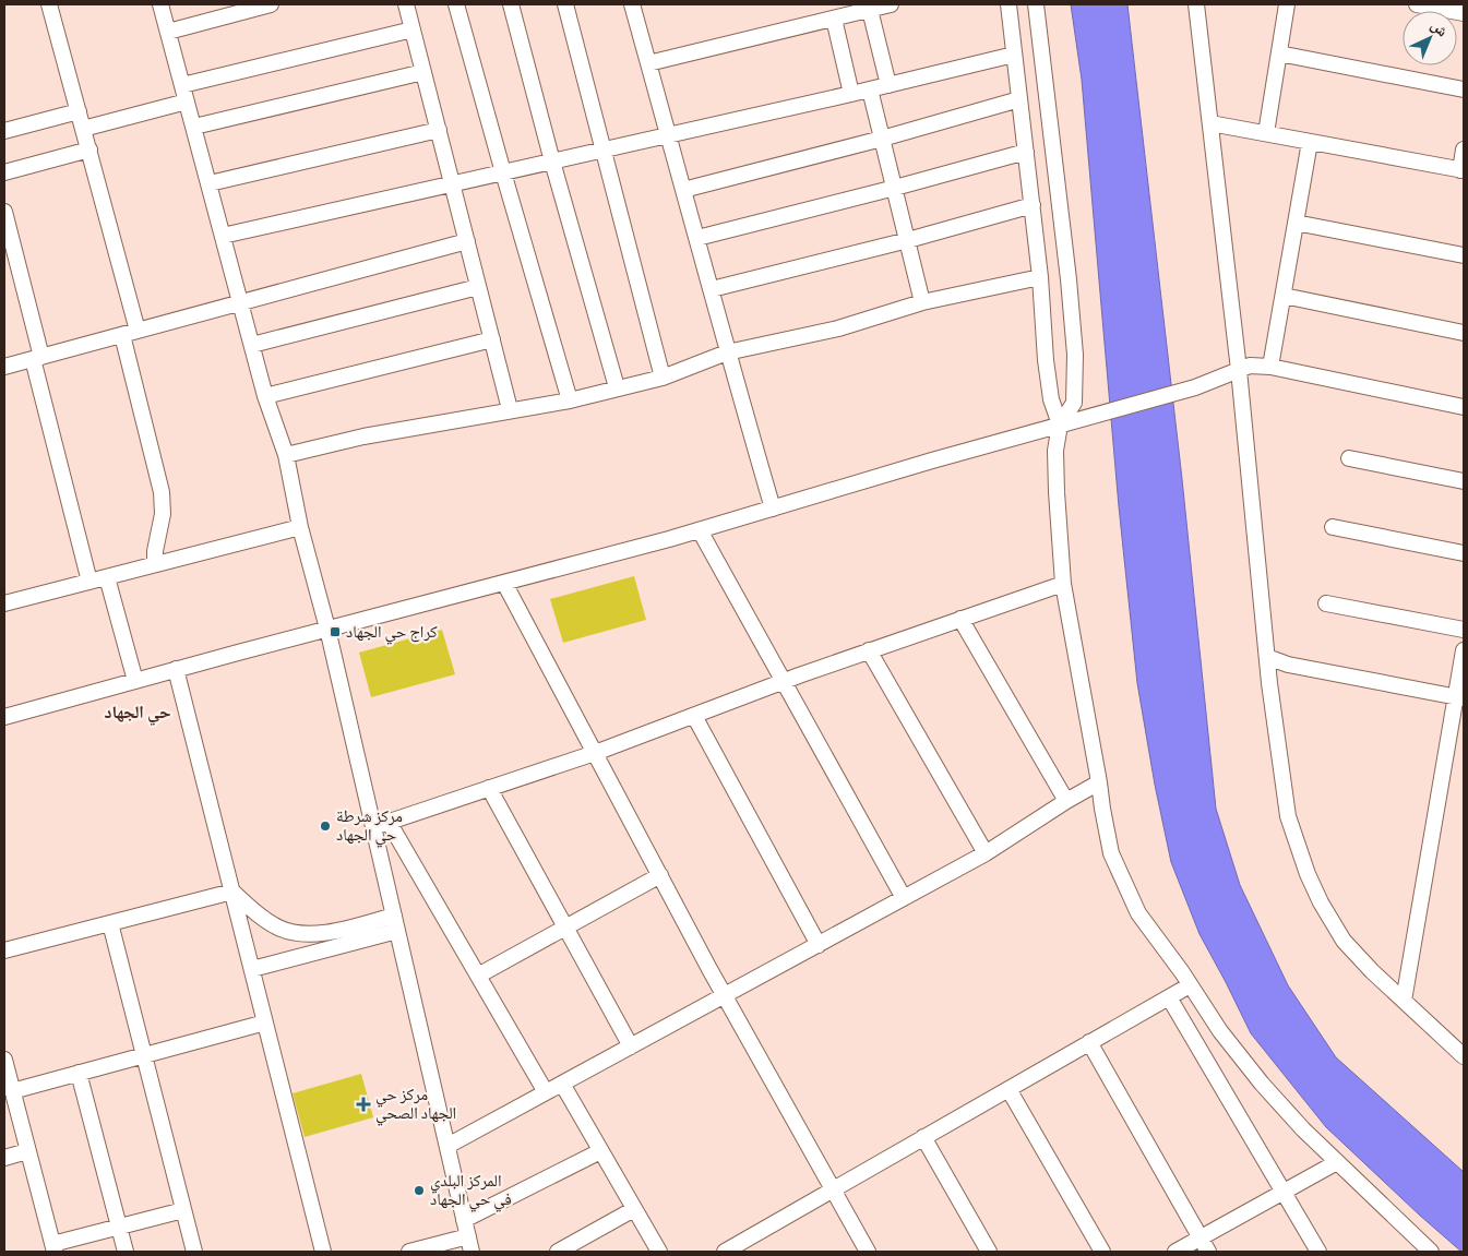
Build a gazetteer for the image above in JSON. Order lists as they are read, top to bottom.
{
  "districts": ["حي الجهاد"],
  "places": {
    "transit": ["كراج حي الجهاد"],
    "other": ["مركز شرطة حي الجهاد", "المركز البلدي في حي الجهاد"],
    "health": ["مركز حي الجهاد الصحي"]
  },
  "north": "top right"
}
